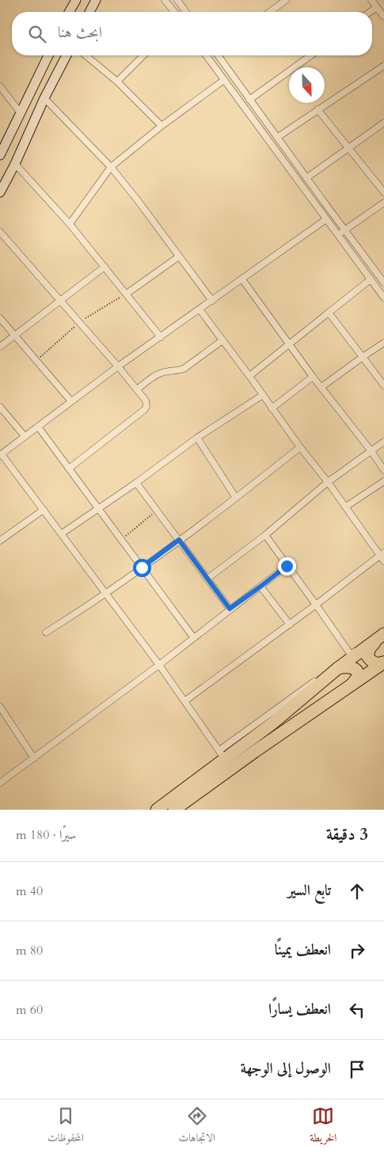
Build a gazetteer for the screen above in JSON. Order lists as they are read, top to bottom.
{
  "north": "bottom",
  "page": {
    "search": "ابحث هنا",
    "heading": ["3 دقيقة", "سيرًا · 180 m"],
    "list": [
      ["تابع السير", "40 m"],
      ["انعطف يمينًا", "80 m"],
      ["انعطف يسارًا", "60 m"],
      "الوصول إلى الوجهة"
    ],
    "nav": ["الخريطة", "الاتجاهات", "المحفوظات"]
  }
}
